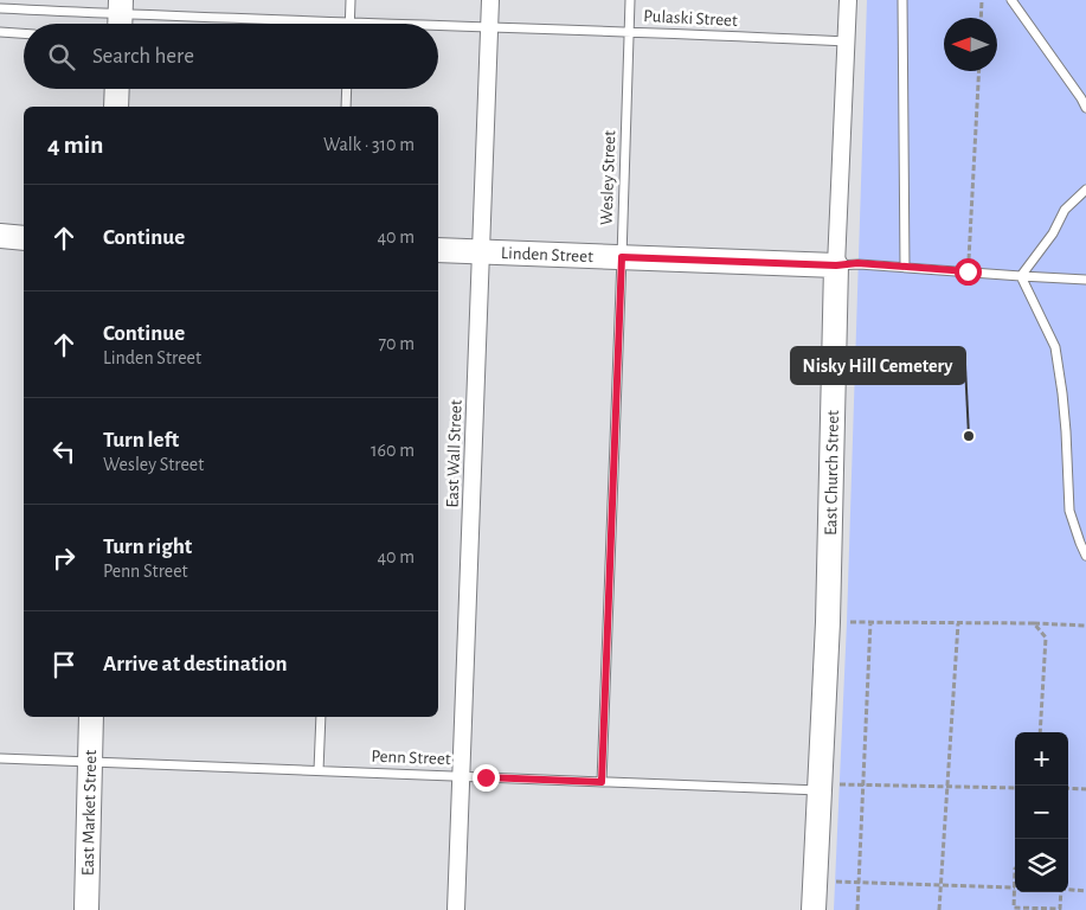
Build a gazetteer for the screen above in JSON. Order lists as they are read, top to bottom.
{
  "streets": {
    "street": [
      "Linden Street",
      "East Wall Street",
      "East Church Street",
      "East Market Street"
    ],
    "lane": ["Pulaski Street", "Wesley Street", "Penn Street"]
  },
  "crossings": [
    ["Pulaski Street", "Wesley Street"],
    ["Pulaski Street", "East Wall Street"],
    ["Pulaski Street", "East Church Street"],
    ["Wesley Street", "Linden Street"],
    ["Wesley Street", "Penn Street"],
    ["Linden Street", "East Wall Street"],
    ["Linden Street", "East Church Street"],
    ["East Wall Street", "Penn Street"],
    ["East Church Street", "Penn Street"],
    ["Penn Street", "East Market Street"]
  ],
  "places": ["Nisky Hill Cemetery"],
  "north": "left",
  "page": {
    "search": "Search here",
    "heading": ["4 min", "Walk · 310 m"],
    "list": [
      ["Continue", "40 m"],
      ["Continue", "Linden Street", "70 m"],
      ["Turn left", "Wesley Street", "160 m"],
      ["Turn right", "Penn Street", "40 m"],
      "Arrive at destination"
    ],
    "map_buttons": ["+", "−"]
  }
}
